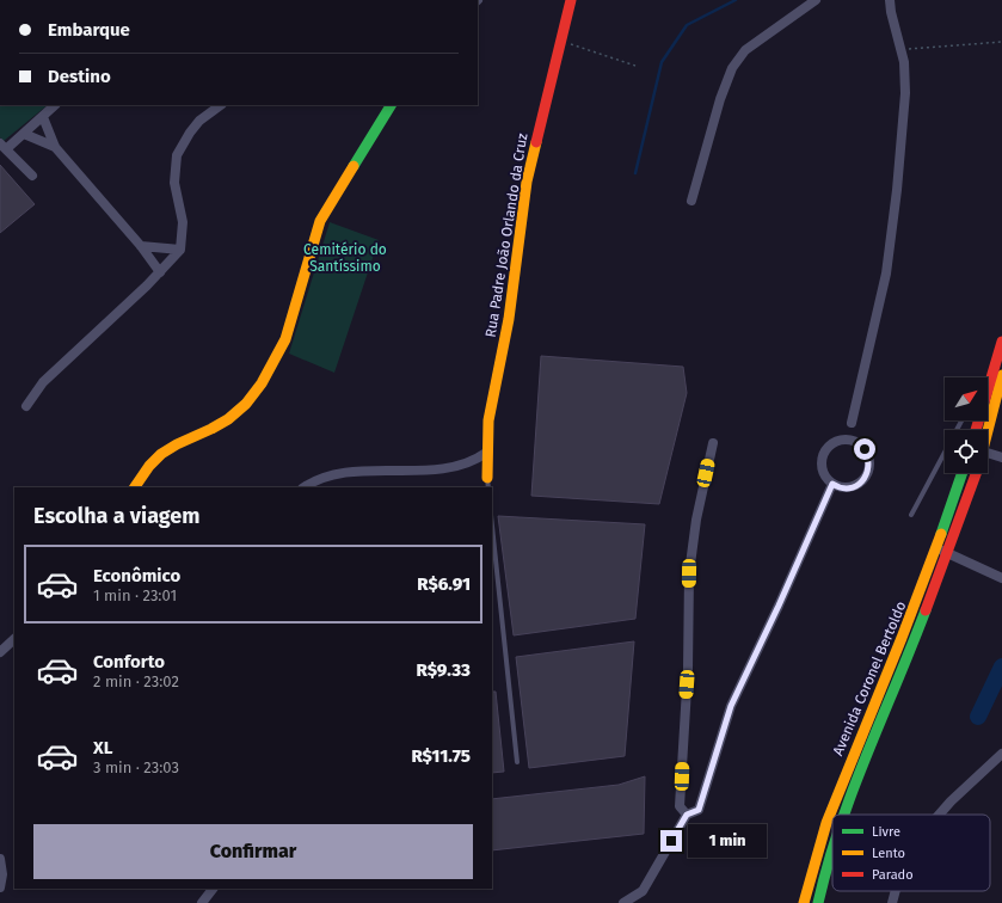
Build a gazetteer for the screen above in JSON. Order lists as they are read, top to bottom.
{
  "streets": {
    "street": ["Rua Padre João Orlando da Cruz", "Avenida Coronel Bertoldo"]
  },
  "parks": ["Cemitério do Santíssimo"],
  "legend": ["Livre", "Lento", "Parado"],
  "north": "top right",
  "page": {
    "banner": ["Embarque", "Destino"],
    "heading": "Escolha a viagem",
    "list": [
      {
        "name": "Econômico",
        "note": "1 min · 23:01",
        "value": "R$6.91"
      },
      {
        "name": "Conforto",
        "note": "2 min · 23:02",
        "value": "R$9.33"
      },
      {
        "name": "XL",
        "note": "3 min · 23:03",
        "value": "R$11.75"
      }
    ],
    "buttons": "Confirmar",
    "bubble": "1 min"
  }
}
